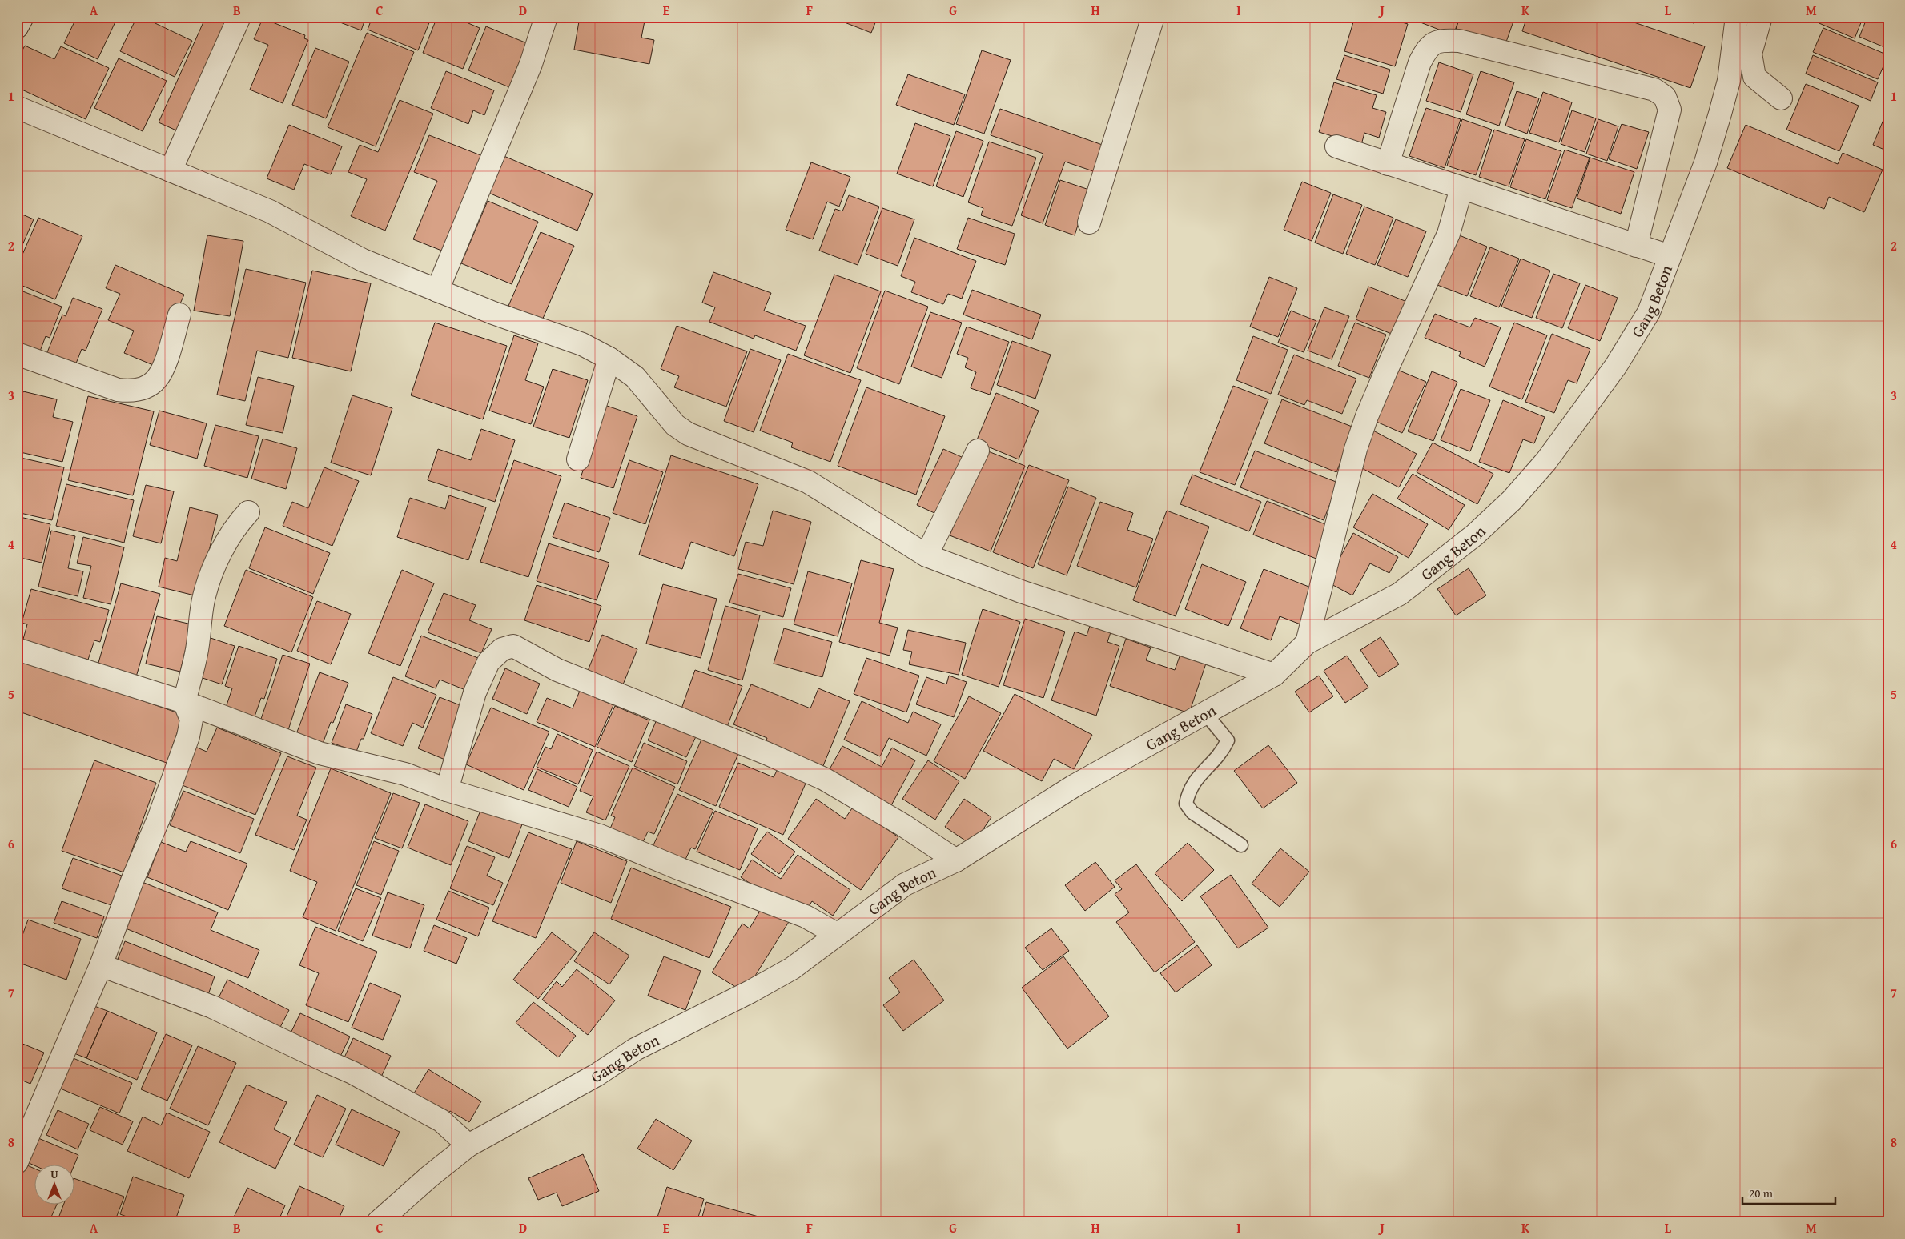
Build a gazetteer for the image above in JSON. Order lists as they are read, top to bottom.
{
  "streets": {
    "street": ["Gang Beton"]
  },
  "scale_bar": "20 m",
  "north": "top",
  "grid": {
    "columns": [
      "A",
      "B",
      "C",
      "D",
      "E",
      "F",
      "G",
      "H",
      "I",
      "J",
      "K",
      "L",
      "M"
    ],
    "rows": [
      "1",
      "2",
      "3",
      "4",
      "5",
      "6",
      "7",
      "8"
    ]
  }
}
